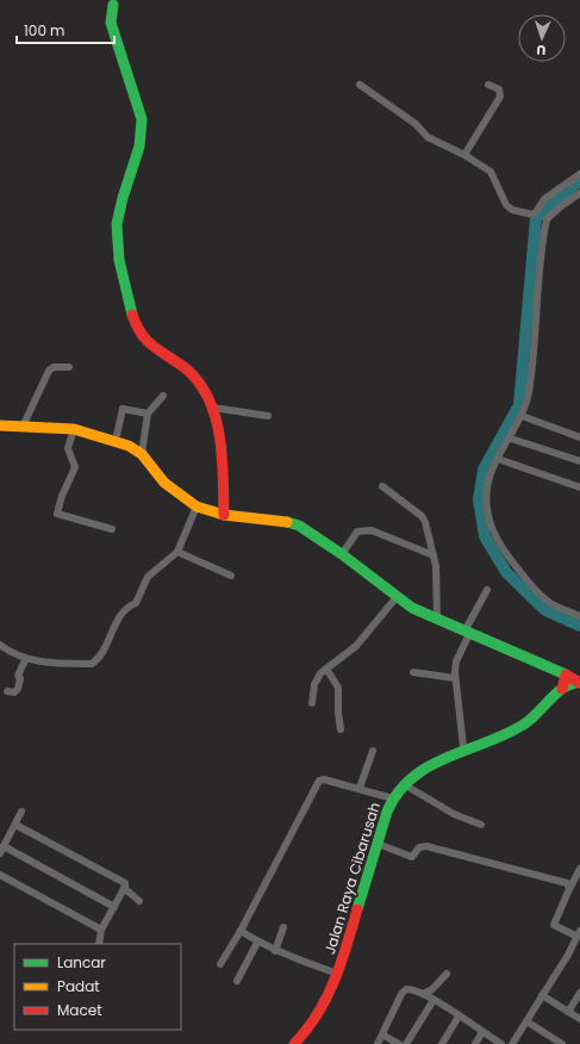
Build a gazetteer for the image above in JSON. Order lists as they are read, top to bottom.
{
  "streets": {
    "street": ["Jalan Raya Cibarusah"]
  },
  "legend": ["Lancar", "Padat", "Macet"],
  "scale_bar": "100 m",
  "north": "bottom"
}
